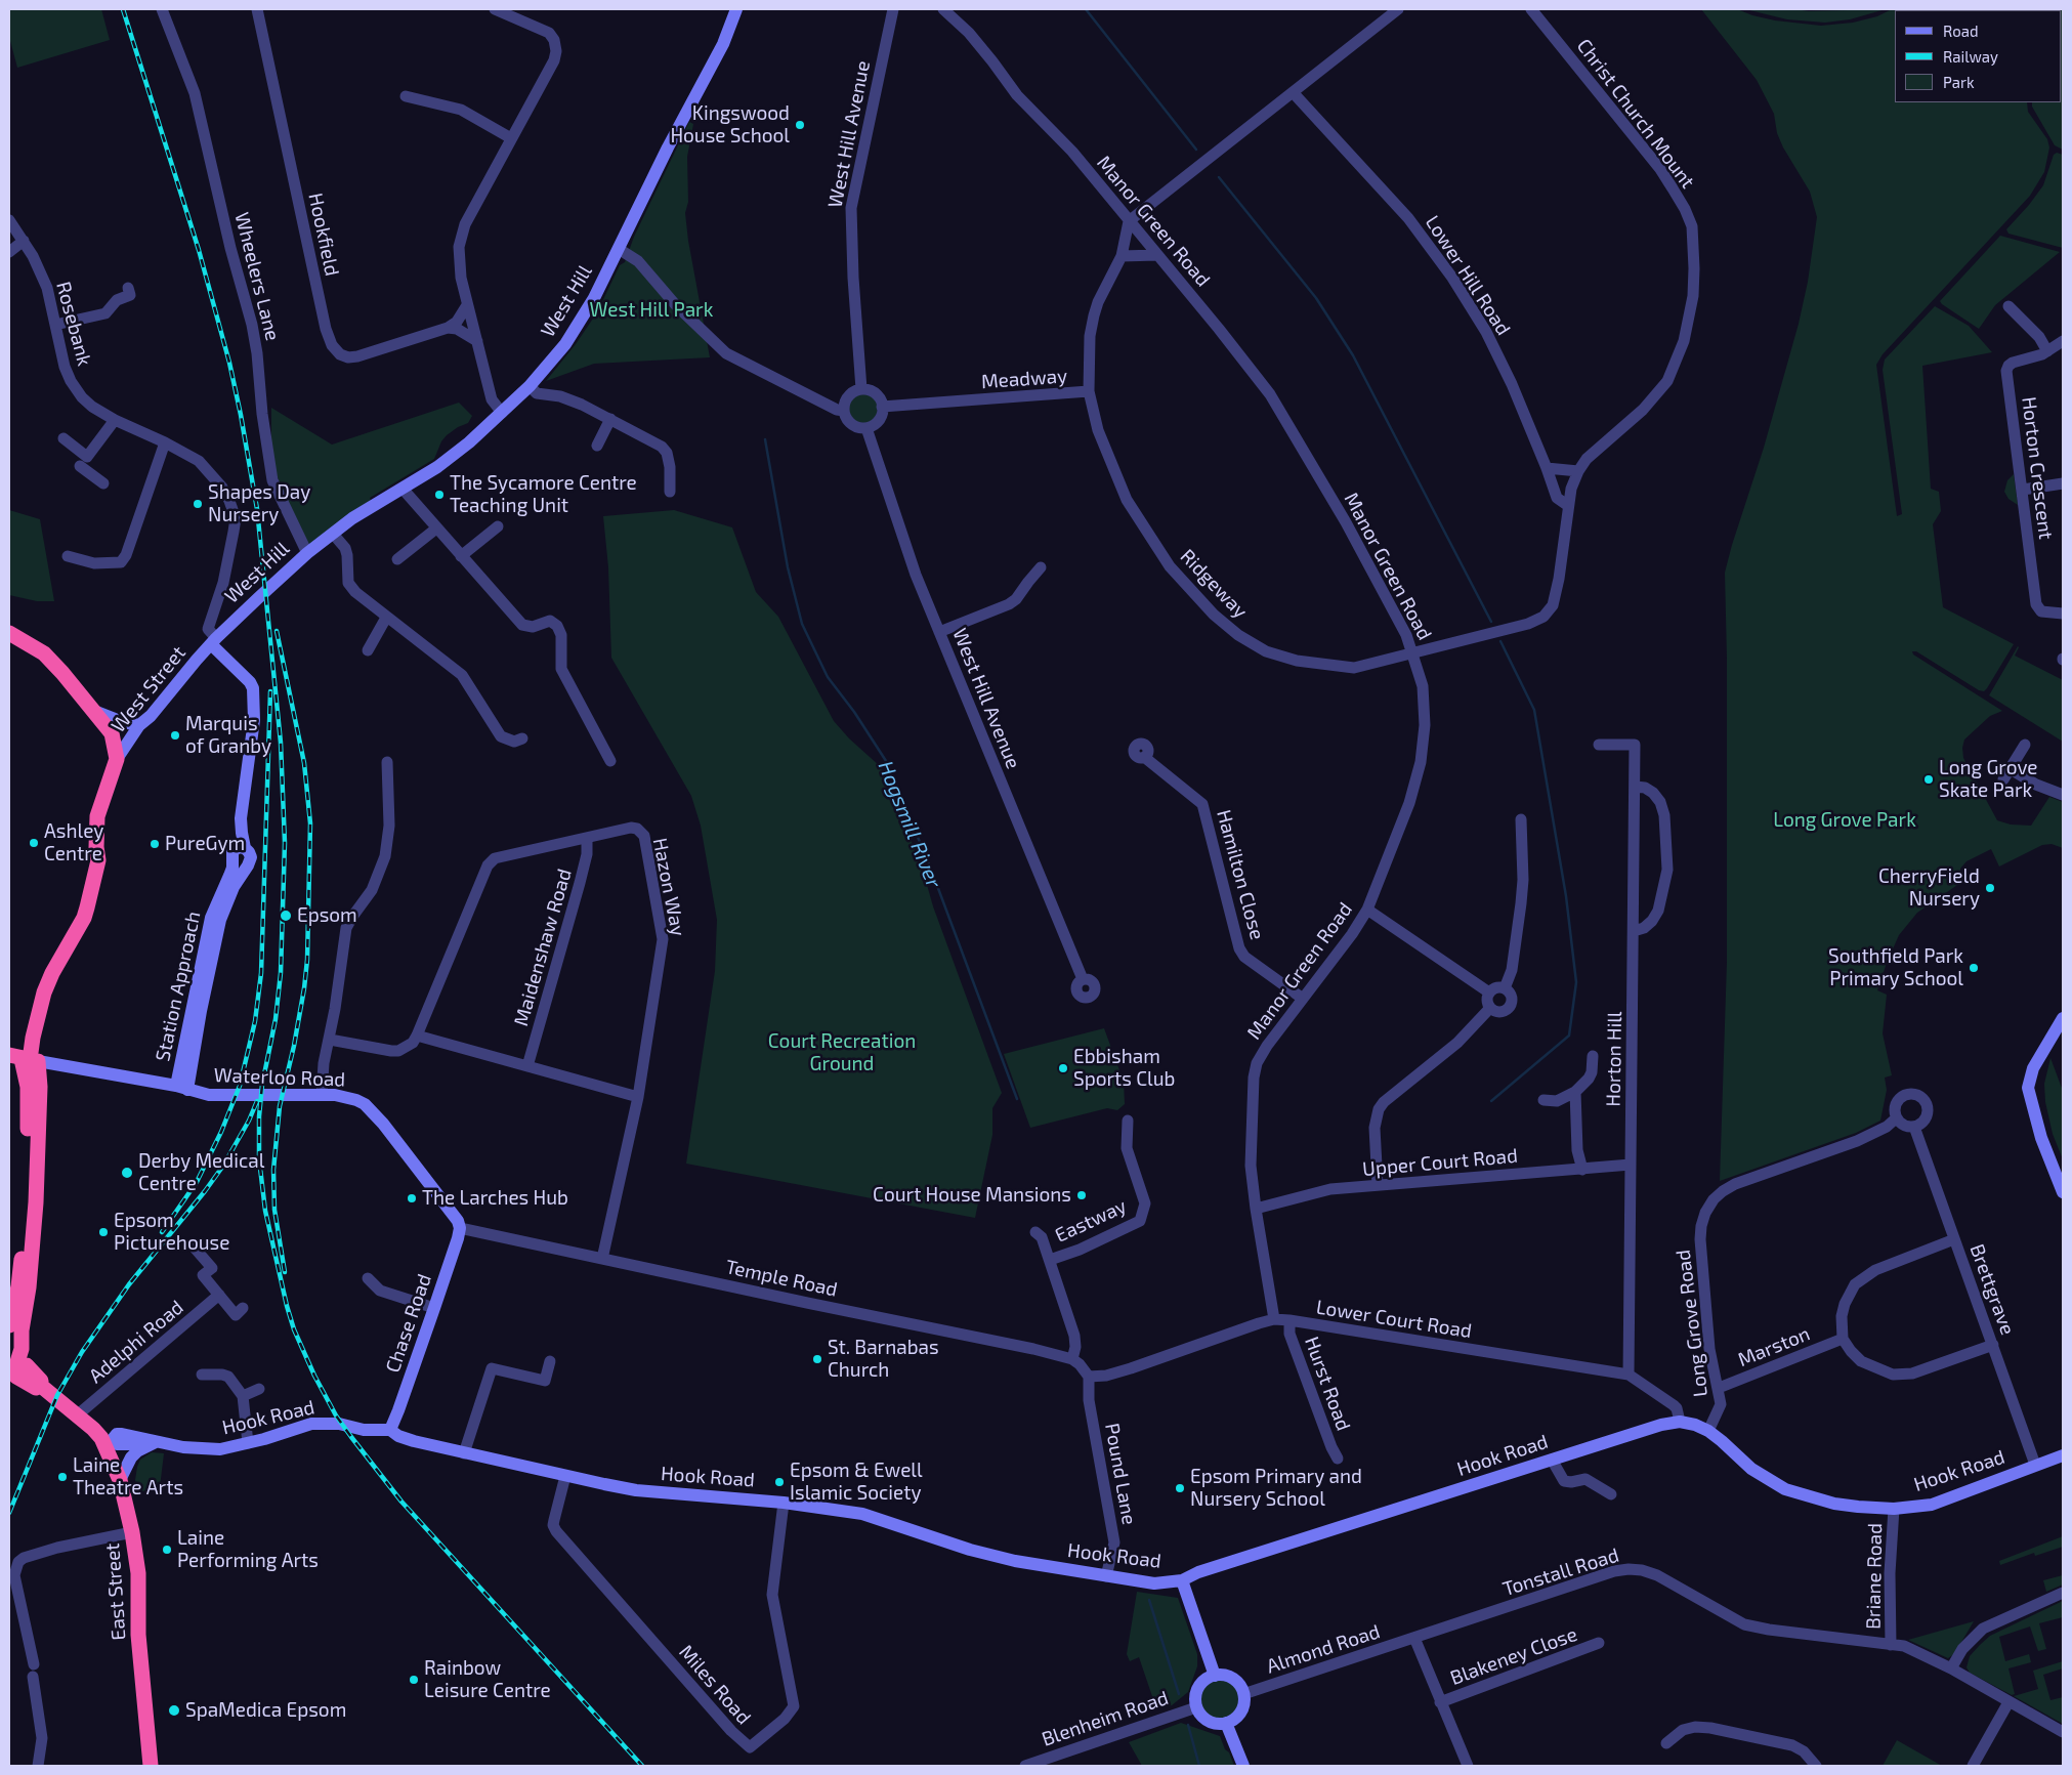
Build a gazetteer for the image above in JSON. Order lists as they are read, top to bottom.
{
  "streets": {
    "highway": ["East Street"],
    "main road": [
      "West Hill",
      "West Street",
      "Station Approach",
      "Waterloo Road",
      "Chase Road",
      "Hook Road"
    ],
    "street": [
      "Christ Church Mount",
      "West Hill Avenue",
      "Manor Green Road",
      "Hookfield",
      "Lower Hill Road",
      "Wheelers Lane",
      "Rosebank",
      "Meadway",
      "Horton Crescent",
      "Ridgeway",
      "Hamilton Close",
      "Hazon Way",
      "Maidenshaw Road",
      "Horton Hill",
      "Upper Court Road",
      "Eastway",
      "Temple Road",
      "Brettgrave",
      "Lower Court Road",
      "Long Grove Road",
      "Adelphi Road",
      "Marston",
      "Hurst Road",
      "Pound Lane",
      "Tonstall Road",
      "Briane Road",
      "Almond Road",
      "Blakeney Close",
      "Miles Road",
      "Blenheim Road"
    ]
  },
  "crossings": [
    ["Christ Church Mount", "Manor Green Road"],
    ["Christ Church Mount", "Lower Hill Road"],
    ["Christ Church Mount", "Ridgeway"],
    ["West Hill Avenue", "Meadway"],
    ["Manor Green Road", "Meadway"],
    ["Manor Green Road", "Ridgeway"],
    ["Manor Green Road", "Hamilton Close"],
    ["Manor Green Road", "Upper Court Road"],
    ["Manor Green Road", "Lower Court Road"],
    ["Wheelers Lane", "West Hill"],
    ["West Hill", "West Street"],
    ["West Hill", "Station Approach"],
    ["Meadway", "Ridgeway"],
    ["West Street", "Station Approach"],
    ["Hazon Way", "Maidenshaw Road"],
    ["Hazon Way", "Temple Road"],
    ["Station Approach", "Waterloo Road"],
    ["Horton Hill", "Upper Court Road"],
    ["Horton Hill", "Lower Court Road"],
    ["Waterloo Road", "Temple Road"],
    ["Waterloo Road", "Chase Road"],
    ["Temple Road", "Chase Road"],
    ["Brettgrave", "Long Grove Road"],
    ["Brettgrave", "Hook Road"],
    ["Lower Court Road", "Hurst Road"],
    ["Lower Court Road", "Hook Road"],
    ["Lower Court Road", "Pound Lane"],
    ["Chase Road", "Hook Road"],
    ["Long Grove Road", "Marston"],
    ["Long Grove Road", "Hook Road"],
    ["Adelphi Road", "East Street"],
    ["Hook Road", "Pound Lane"],
    ["Hook Road", "Briane Road"],
    ["Hook Road", "East Street"],
    ["Hook Road", "Miles Road"],
    ["Tonstall Road", "Briane Road"],
    ["Tonstall Road", "Almond Road"],
    ["Almond Road", "Blenheim Road"]
  ],
  "water": ["Hogsmill River"],
  "parks": ["West Hill Park", "Long Grove Park", "Court Recreation Ground"],
  "places": [
    "Kingswood House School",
    "The Sycamore Centre Teaching Unit",
    "Shapes Day Nursery",
    "Marquis of Granby",
    "Long Grove Skate Park",
    "Ashley Centre",
    "PureGym",
    "CherryField Nursery",
    "Epsom",
    "Southfield Park Primary School",
    "Ebbisham Sports Club",
    "Derby Medical Centre",
    "Court House Mansions",
    "The Larches Hub",
    "Epsom Picturehouse",
    "St. Barnabas Church",
    "Laine Theatre Arts",
    "Epsom & Ewell Islamic Society",
    "Epsom Primary and Nursery School",
    "Laine Performing Arts",
    "Rainbow Leisure Centre",
    "SpaMedica Epsom"
  ],
  "legend": ["Road", "Railway", "Park"]
}
